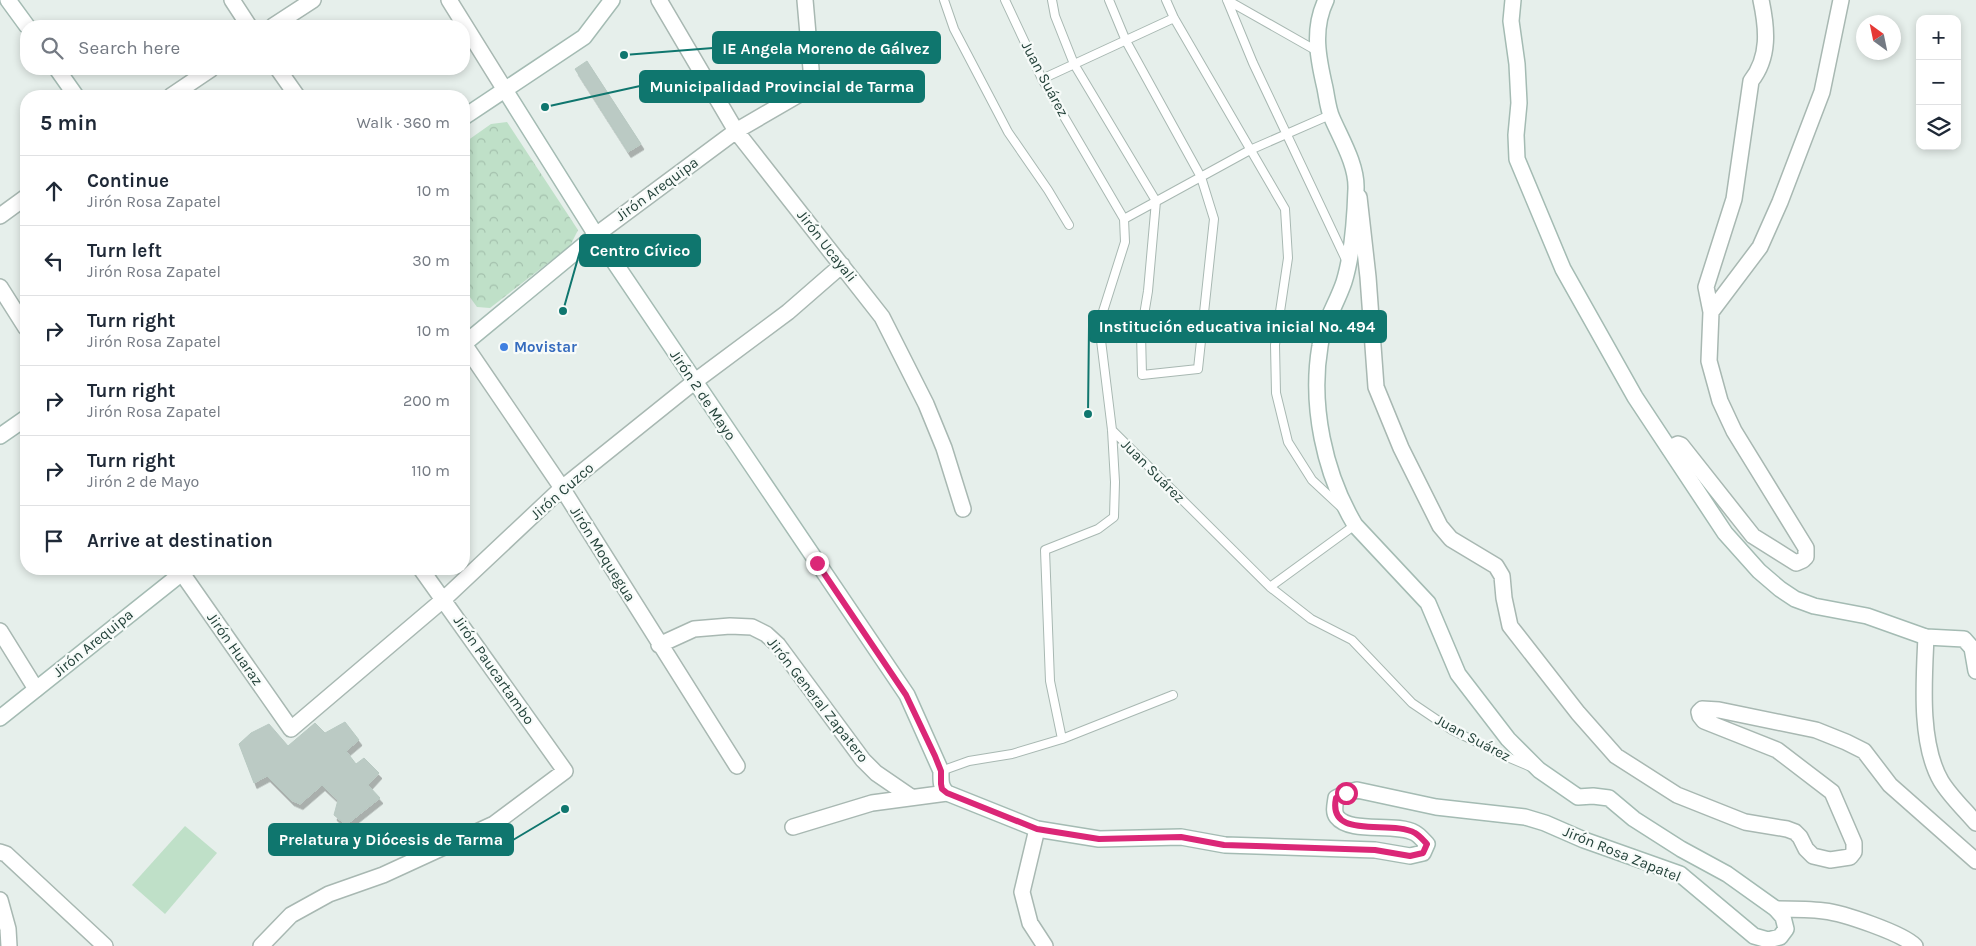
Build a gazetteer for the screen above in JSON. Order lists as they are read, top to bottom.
{
  "streets": {
    "street": [
      "Jirón Arequipa",
      "Jirón Ucayali",
      "Jirón 2 de Mayo",
      "Jirón Cuzco",
      "Jirón Moquegua",
      "Jirón Huaraz",
      "Jirón Paucartambo",
      "Jirón General Zapatero",
      "Jirón Rosa Zapatel"
    ],
    "lane": ["Juan Suárez"]
  },
  "crossings": [
    ["Juan Suárez", "Jirón Rosa Zapatel"],
    ["Jirón Arequipa", "Jirón Ucayali"],
    ["Jirón Arequipa", "Jirón 2 de Mayo"],
    ["Jirón Ucayali", "Jirón Cuzco"],
    ["Jirón 2 de Mayo", "Jirón Cuzco"],
    ["Jirón 2 de Mayo", "Jirón Rosa Zapatel"],
    ["Jirón Cuzco", "Jirón Moquegua"],
    ["Jirón Cuzco", "Jirón Huaraz"],
    ["Jirón Cuzco", "Jirón Paucartambo"],
    ["Jirón Moquegua", "Jirón General Zapatero"],
    ["Jirón General Zapatero", "Jirón Rosa Zapatel"]
  ],
  "places": [
    "IE Angela Moreno de Gálvez",
    "Municipalidad Provincial de Tarma",
    "Centro Cívico",
    "Movistar",
    "Institución educativa inicial No. 494",
    "Prelatura y Diócesis de Tarma"
  ],
  "north": "top left",
  "page": {
    "map_buttons": ["+", "−"],
    "search": "Search here",
    "heading": ["5 min", "Walk · 360 m"],
    "list": [
      ["Continue", "Jirón Rosa Zapatel", "10 m"],
      ["Turn left", "Jirón Rosa Zapatel", "30 m"],
      ["Turn right", "Jirón Rosa Zapatel", "10 m"],
      ["Turn right", "Jirón Rosa Zapatel", "200 m"],
      ["Turn right", "Jirón 2 de Mayo", "110 m"],
      "Arrive at destination"
    ]
  }
}
